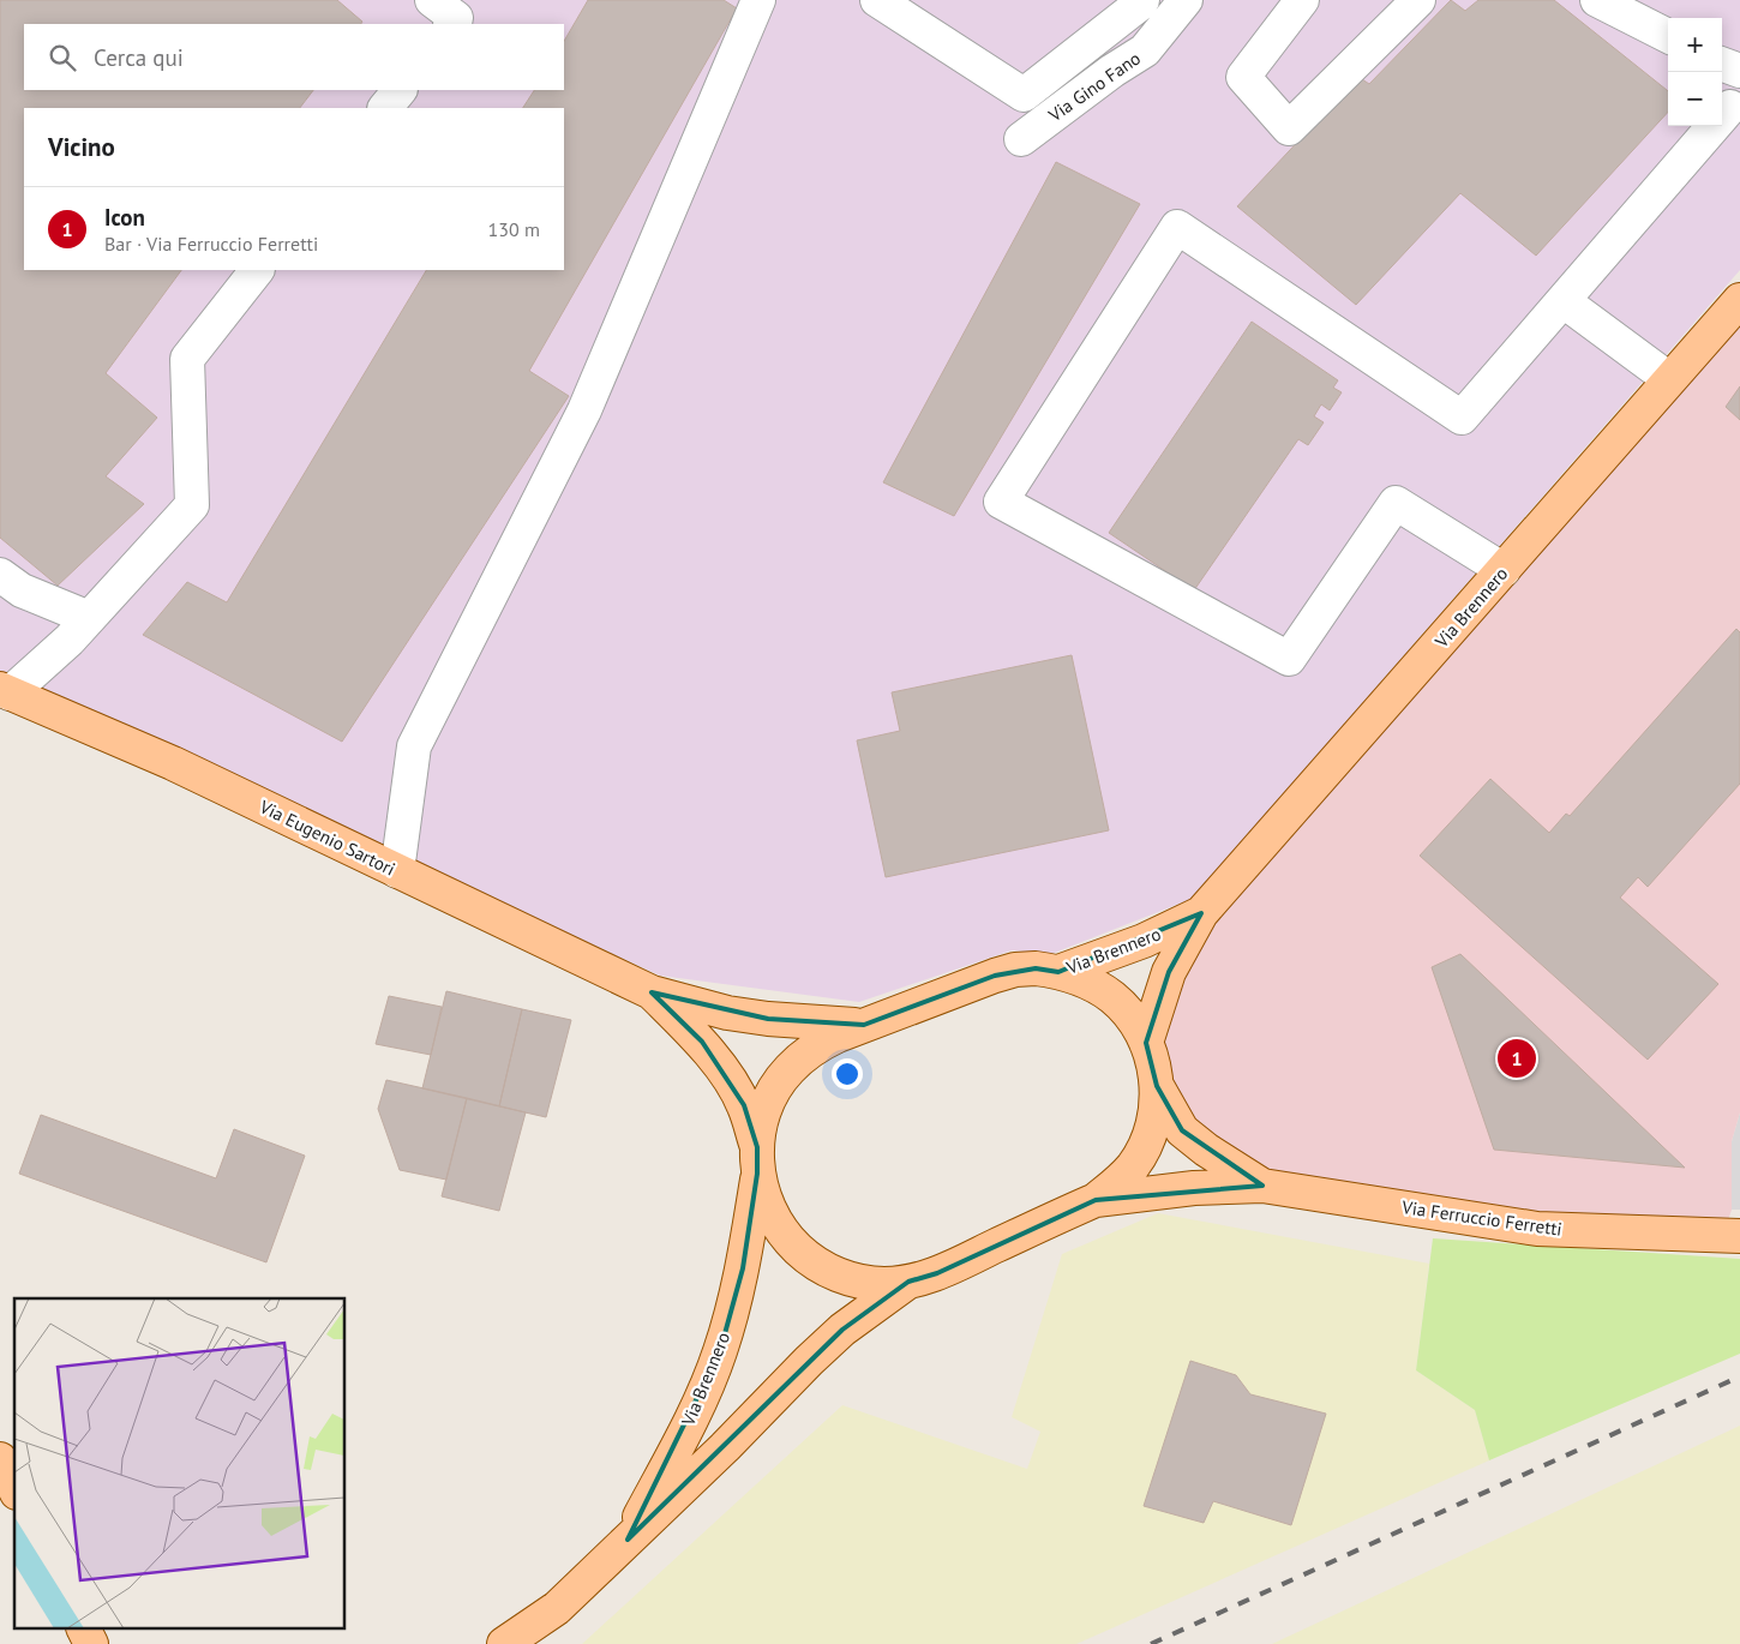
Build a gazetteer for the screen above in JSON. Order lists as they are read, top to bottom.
{
  "streets": {
    "main road": ["Via Brennero", "Via Eugenio Sartori", "Via Ferruccio Ferretti"],
    "lane": ["Via Gino Fano"]
  },
  "crossings": [
    ["Via Brennero", "Via Eugenio Sartori"]
  ],
  "page": {
    "map_buttons": ["+", "−"],
    "search": "Cerca qui",
    "heading": "Vicino",
    "list": [
      {
        "mark": "1",
        "name": "Icon",
        "note": "Bar · Via Ferruccio Ferretti",
        "value": "130 m"
      }
    ],
    "pins": "1"
  }
}
